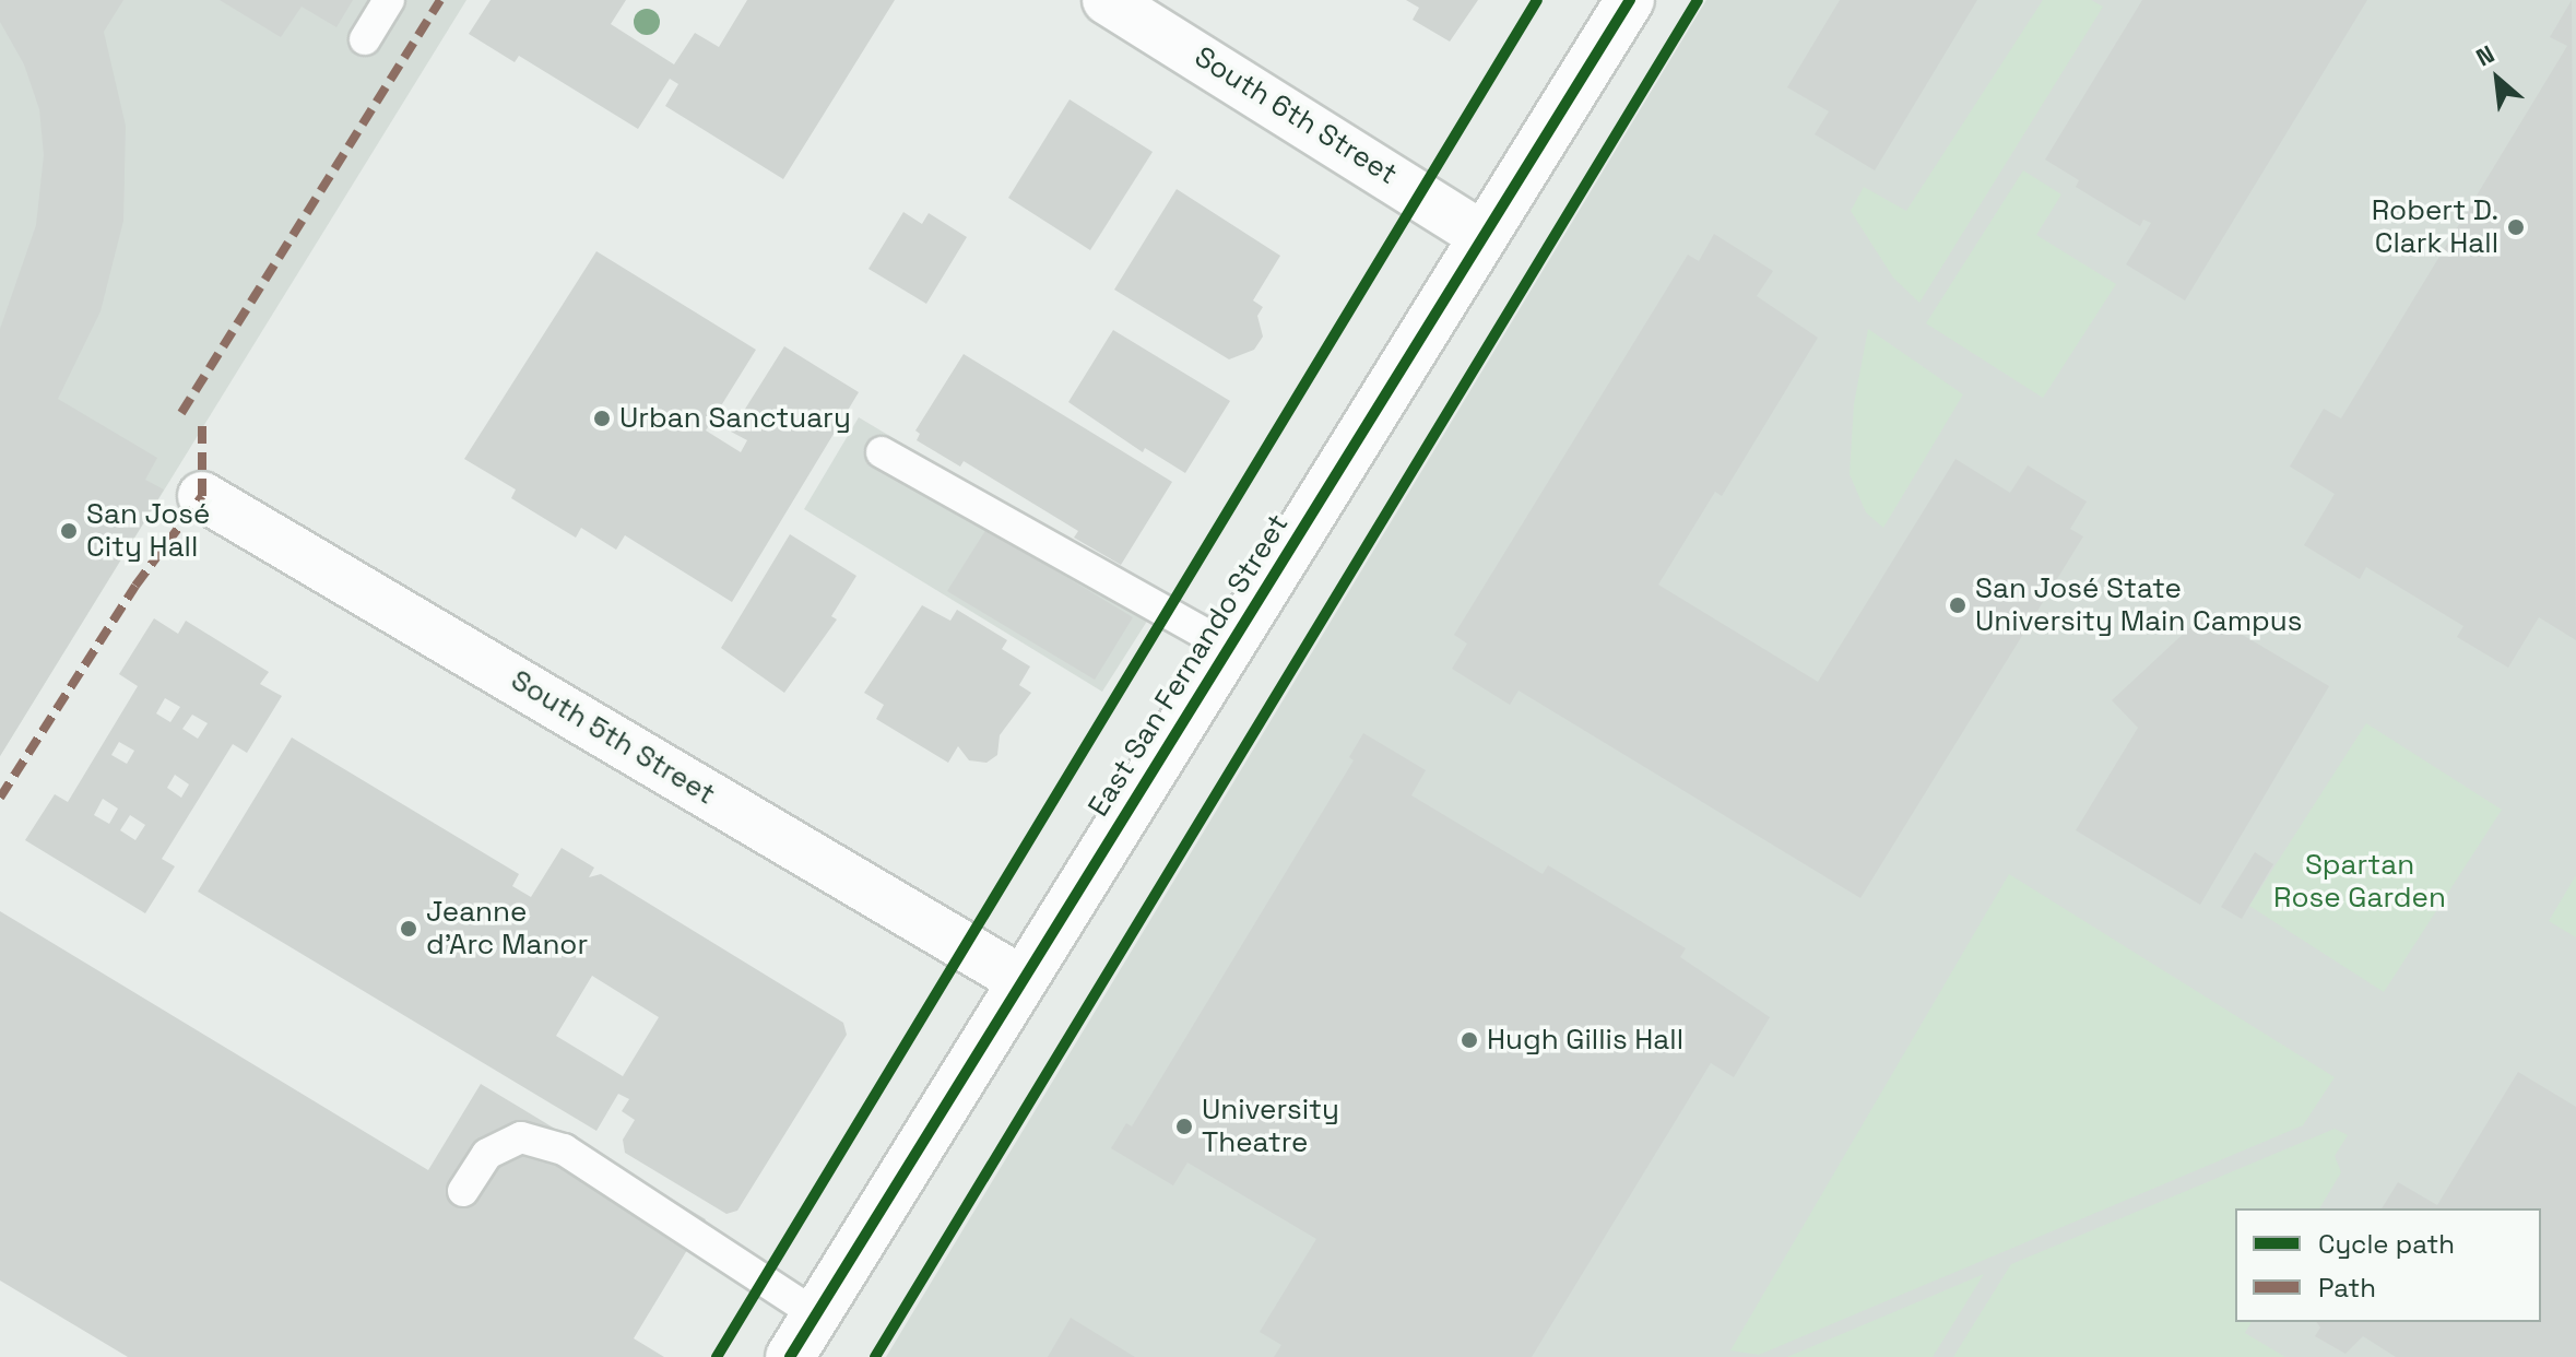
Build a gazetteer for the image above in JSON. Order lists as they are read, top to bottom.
{
  "streets": {
    "main road": ["South 6th Street", "East San Fernando Street", "South 5th Street"]
  },
  "crossings": [
    ["South 6th Street", "East San Fernando Street"],
    ["East San Fernando Street", "South 5th Street"]
  ],
  "parks": ["Spartan Rose Garden"],
  "places": [
    "Robert D. Clark Hall",
    "Urban Sanctuary",
    "San José City Hall",
    "San José State University Main Campus",
    "Jeanne d’Arc Manor",
    "Hugh Gillis Hall",
    "University Theatre"
  ],
  "legend": ["Cycle path", "Path"],
  "north": "top left"
}
